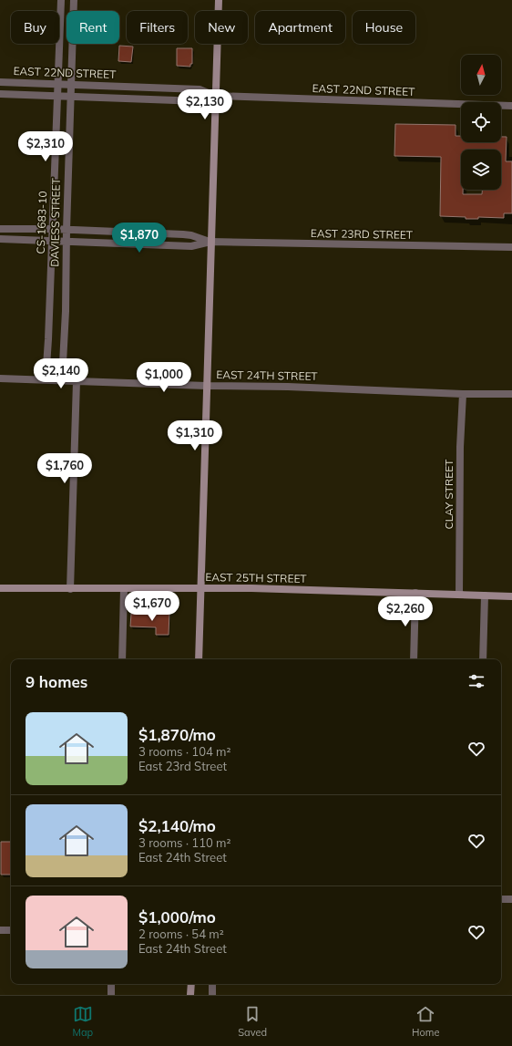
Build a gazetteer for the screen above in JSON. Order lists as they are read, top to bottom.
{
  "streets": {
    "street": [
      "EAST 22ND STREET",
      "CS-1683-10",
      "DAVIESS STREET",
      "EAST 23RD STREET",
      "EAST 24TH STREET",
      "CLAY STREET",
      "EAST 25TH STREET"
    ]
  },
  "crossings": [
    ["EAST 22ND STREET", "CS-1683-10"],
    ["EAST 22ND STREET", "DAVIESS STREET"],
    ["CS-1683-10", "EAST 23RD STREET"],
    ["CS-1683-10", "EAST 24TH STREET"],
    ["DAVIESS STREET", "EAST 23RD STREET"],
    ["DAVIESS STREET", "EAST 24TH STREET"],
    ["EAST 24TH STREET", "CLAY STREET"],
    ["CLAY STREET", "EAST 25TH STREET"]
  ],
  "north": "top",
  "page": {
    "chip": [
      "Buy",
      "Rent",
      "Filters",
      "New",
      "Apartment",
      "House"
    ],
    "price": [
      "$2,130",
      "$2,310",
      "$1,870",
      "$2,140",
      "$1,000",
      "$1,310",
      "$1,760",
      "$1,670",
      "$2,260"
    ],
    "heading": "9 homes",
    "list": [
      {
        "name": "$1,870/mo",
        "note": "3 rooms · 104 m² · East 23rd Street"
      },
      {
        "name": "$2,140/mo",
        "note": "3 rooms · 110 m² · East 24th Street"
      },
      {
        "name": "$1,000/mo",
        "note": "2 rooms · 54 m² · East 24th Street"
      }
    ],
    "tabs": ["Map", "Saved", "Home"]
  }
}
